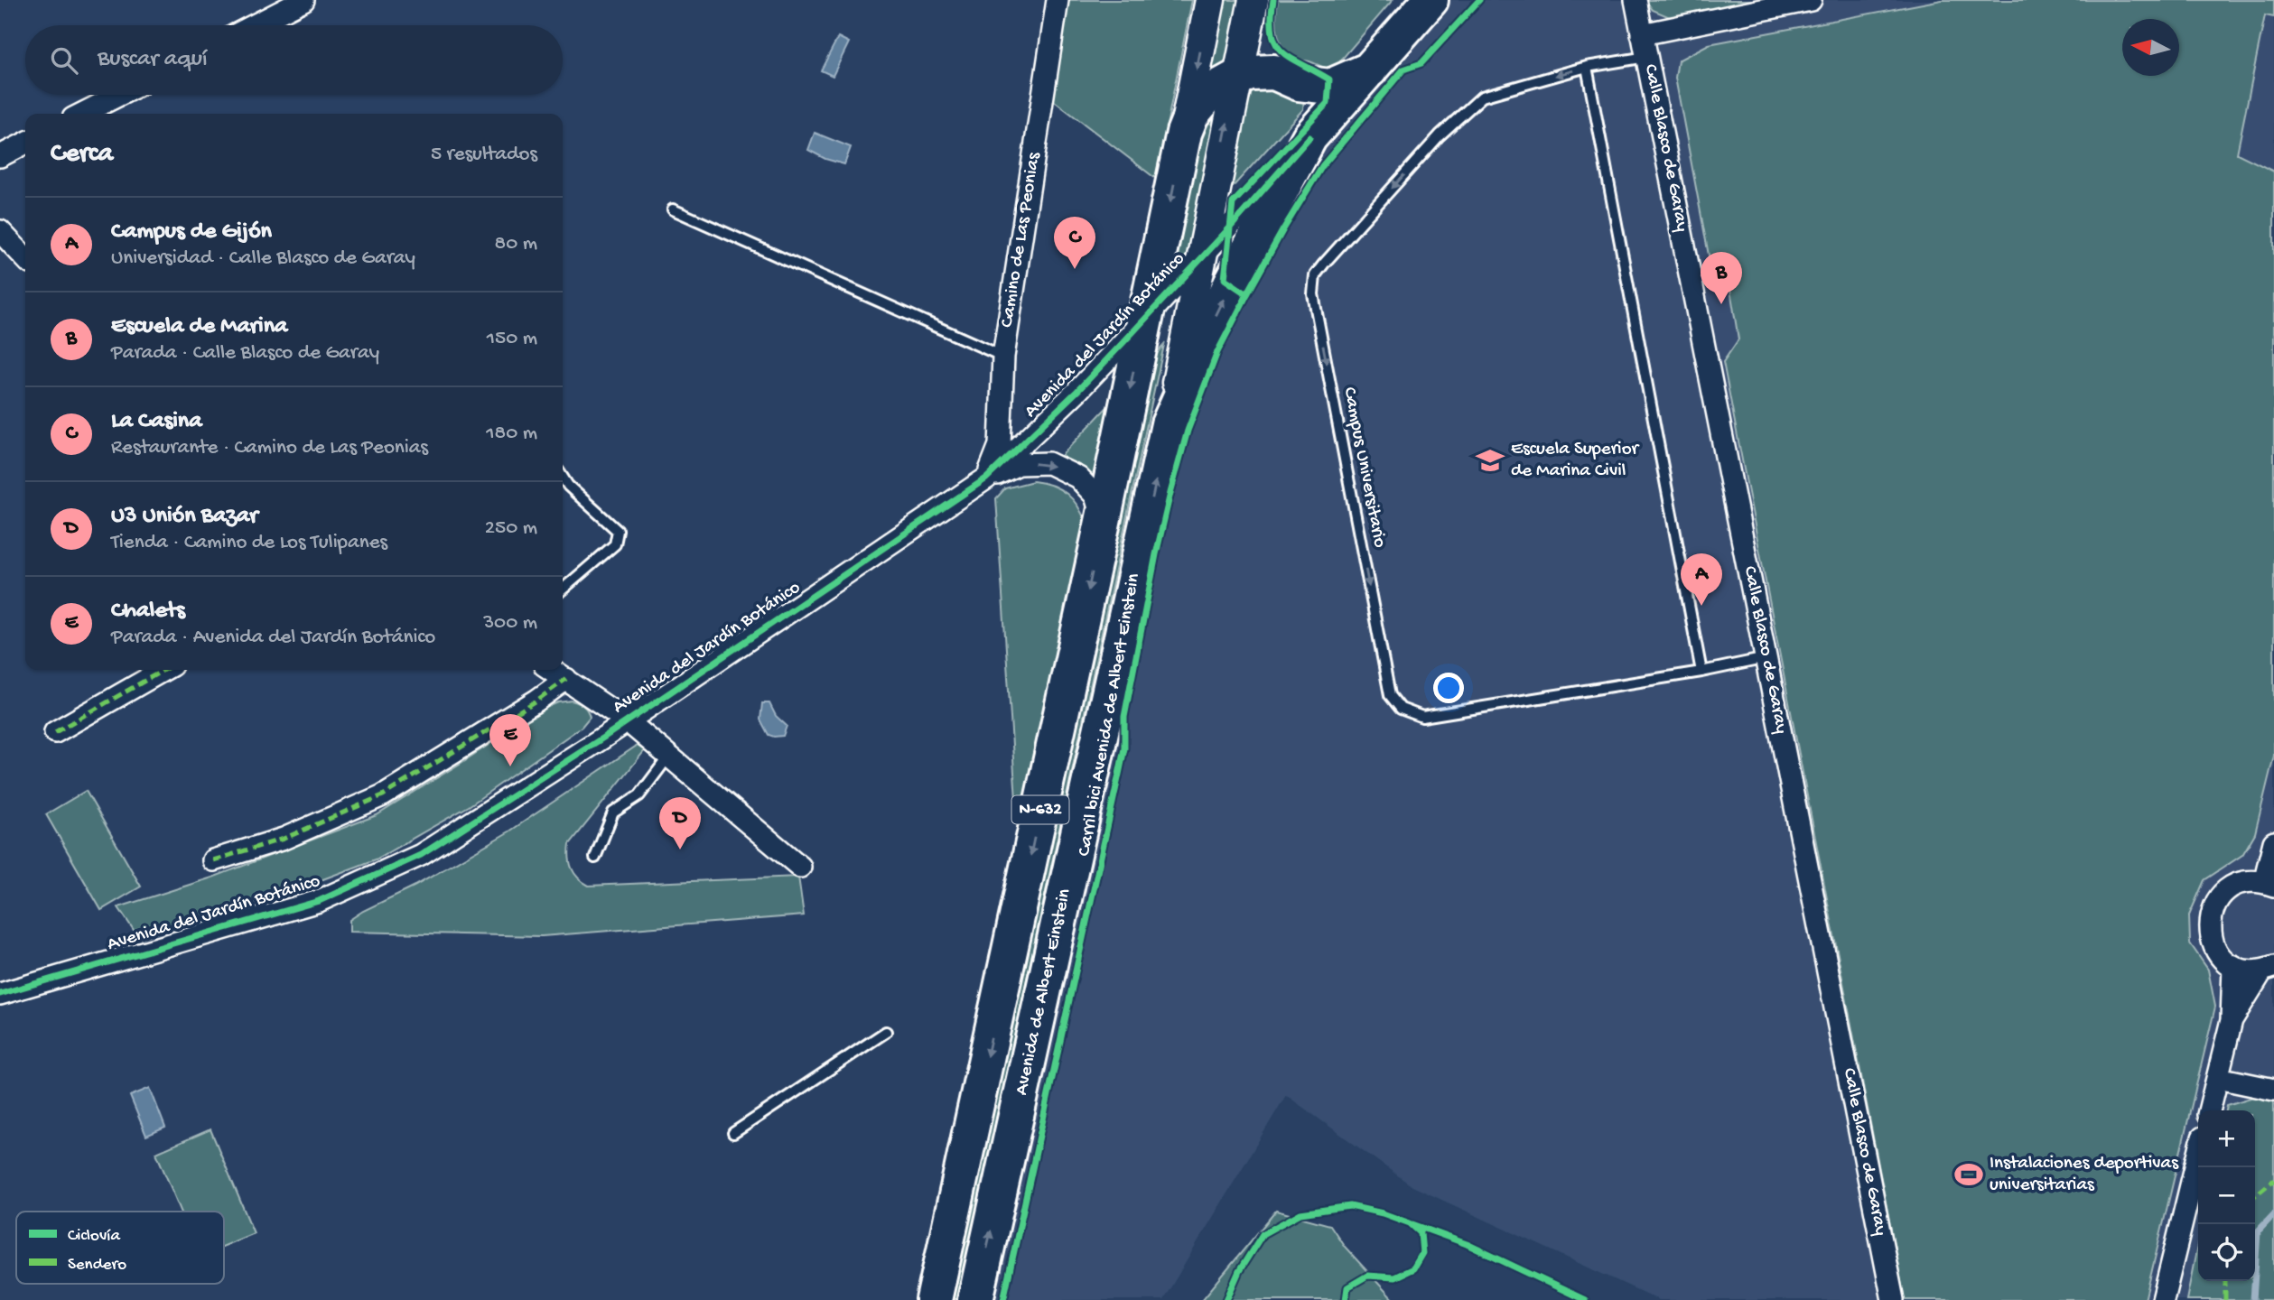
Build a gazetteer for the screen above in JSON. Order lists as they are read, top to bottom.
{
  "streets": {
    "highway": ["Avenida del Jardín Botánico", "N-632", "Avenida de Albert Einstein"],
    "street": ["Calle Blasco de Garay", "Camino de Las Peonias"],
    "lane": ["Campus Universitario"],
    "cycle path": ["Carril bici Avenida de Albert Einstein"]
  },
  "crossings": [
    ["Calle Blasco de Garay", "Campus Universitario"],
    ["Camino de Las Peonias", "Avenida del Jardín Botánico"],
    ["Avenida del Jardín Botánico", "N-632"],
    ["Avenida del Jardín Botánico", "Avenida de Albert Einstein"],
    ["N-632", "Avenida de Albert Einstein"]
  ],
  "one_way": ["Avenida de Albert Einstein"],
  "places": {
    "school or university": ["Escuela Superior de Marina Civil"],
    "sports": ["Instalaciones deportivas universitarias"]
  },
  "legend": ["Ciclovía", "Sendero"],
  "north": "left",
  "page": {
    "search": "Buscar aquí",
    "heading": ["Cerca", "5 resultados"],
    "list": [
      {
        "mark": "A",
        "name": "Campus de Gijón",
        "note": "Universidad · Calle Blasco de Garay",
        "value": "80 m"
      },
      {
        "mark": "B",
        "name": "Escuela de Marina",
        "note": "Parada · Calle Blasco de Garay",
        "value": "150 m"
      },
      {
        "mark": "C",
        "name": "La Casina",
        "note": "Restaurante · Camino de Las Peonias",
        "value": "180 m"
      },
      {
        "mark": "D",
        "name": "U3 Unión Bazar",
        "note": "Tienda · Camino de Los Tulipanes",
        "value": "250 m"
      },
      {
        "mark": "E",
        "name": "Chalets",
        "note": "Parada · Avenida del Jardín Botánico",
        "value": "300 m"
      }
    ],
    "pins": [
      "C",
      "B",
      "A",
      "E",
      "D"
    ],
    "map_buttons": ["+", "−"]
  }
}
